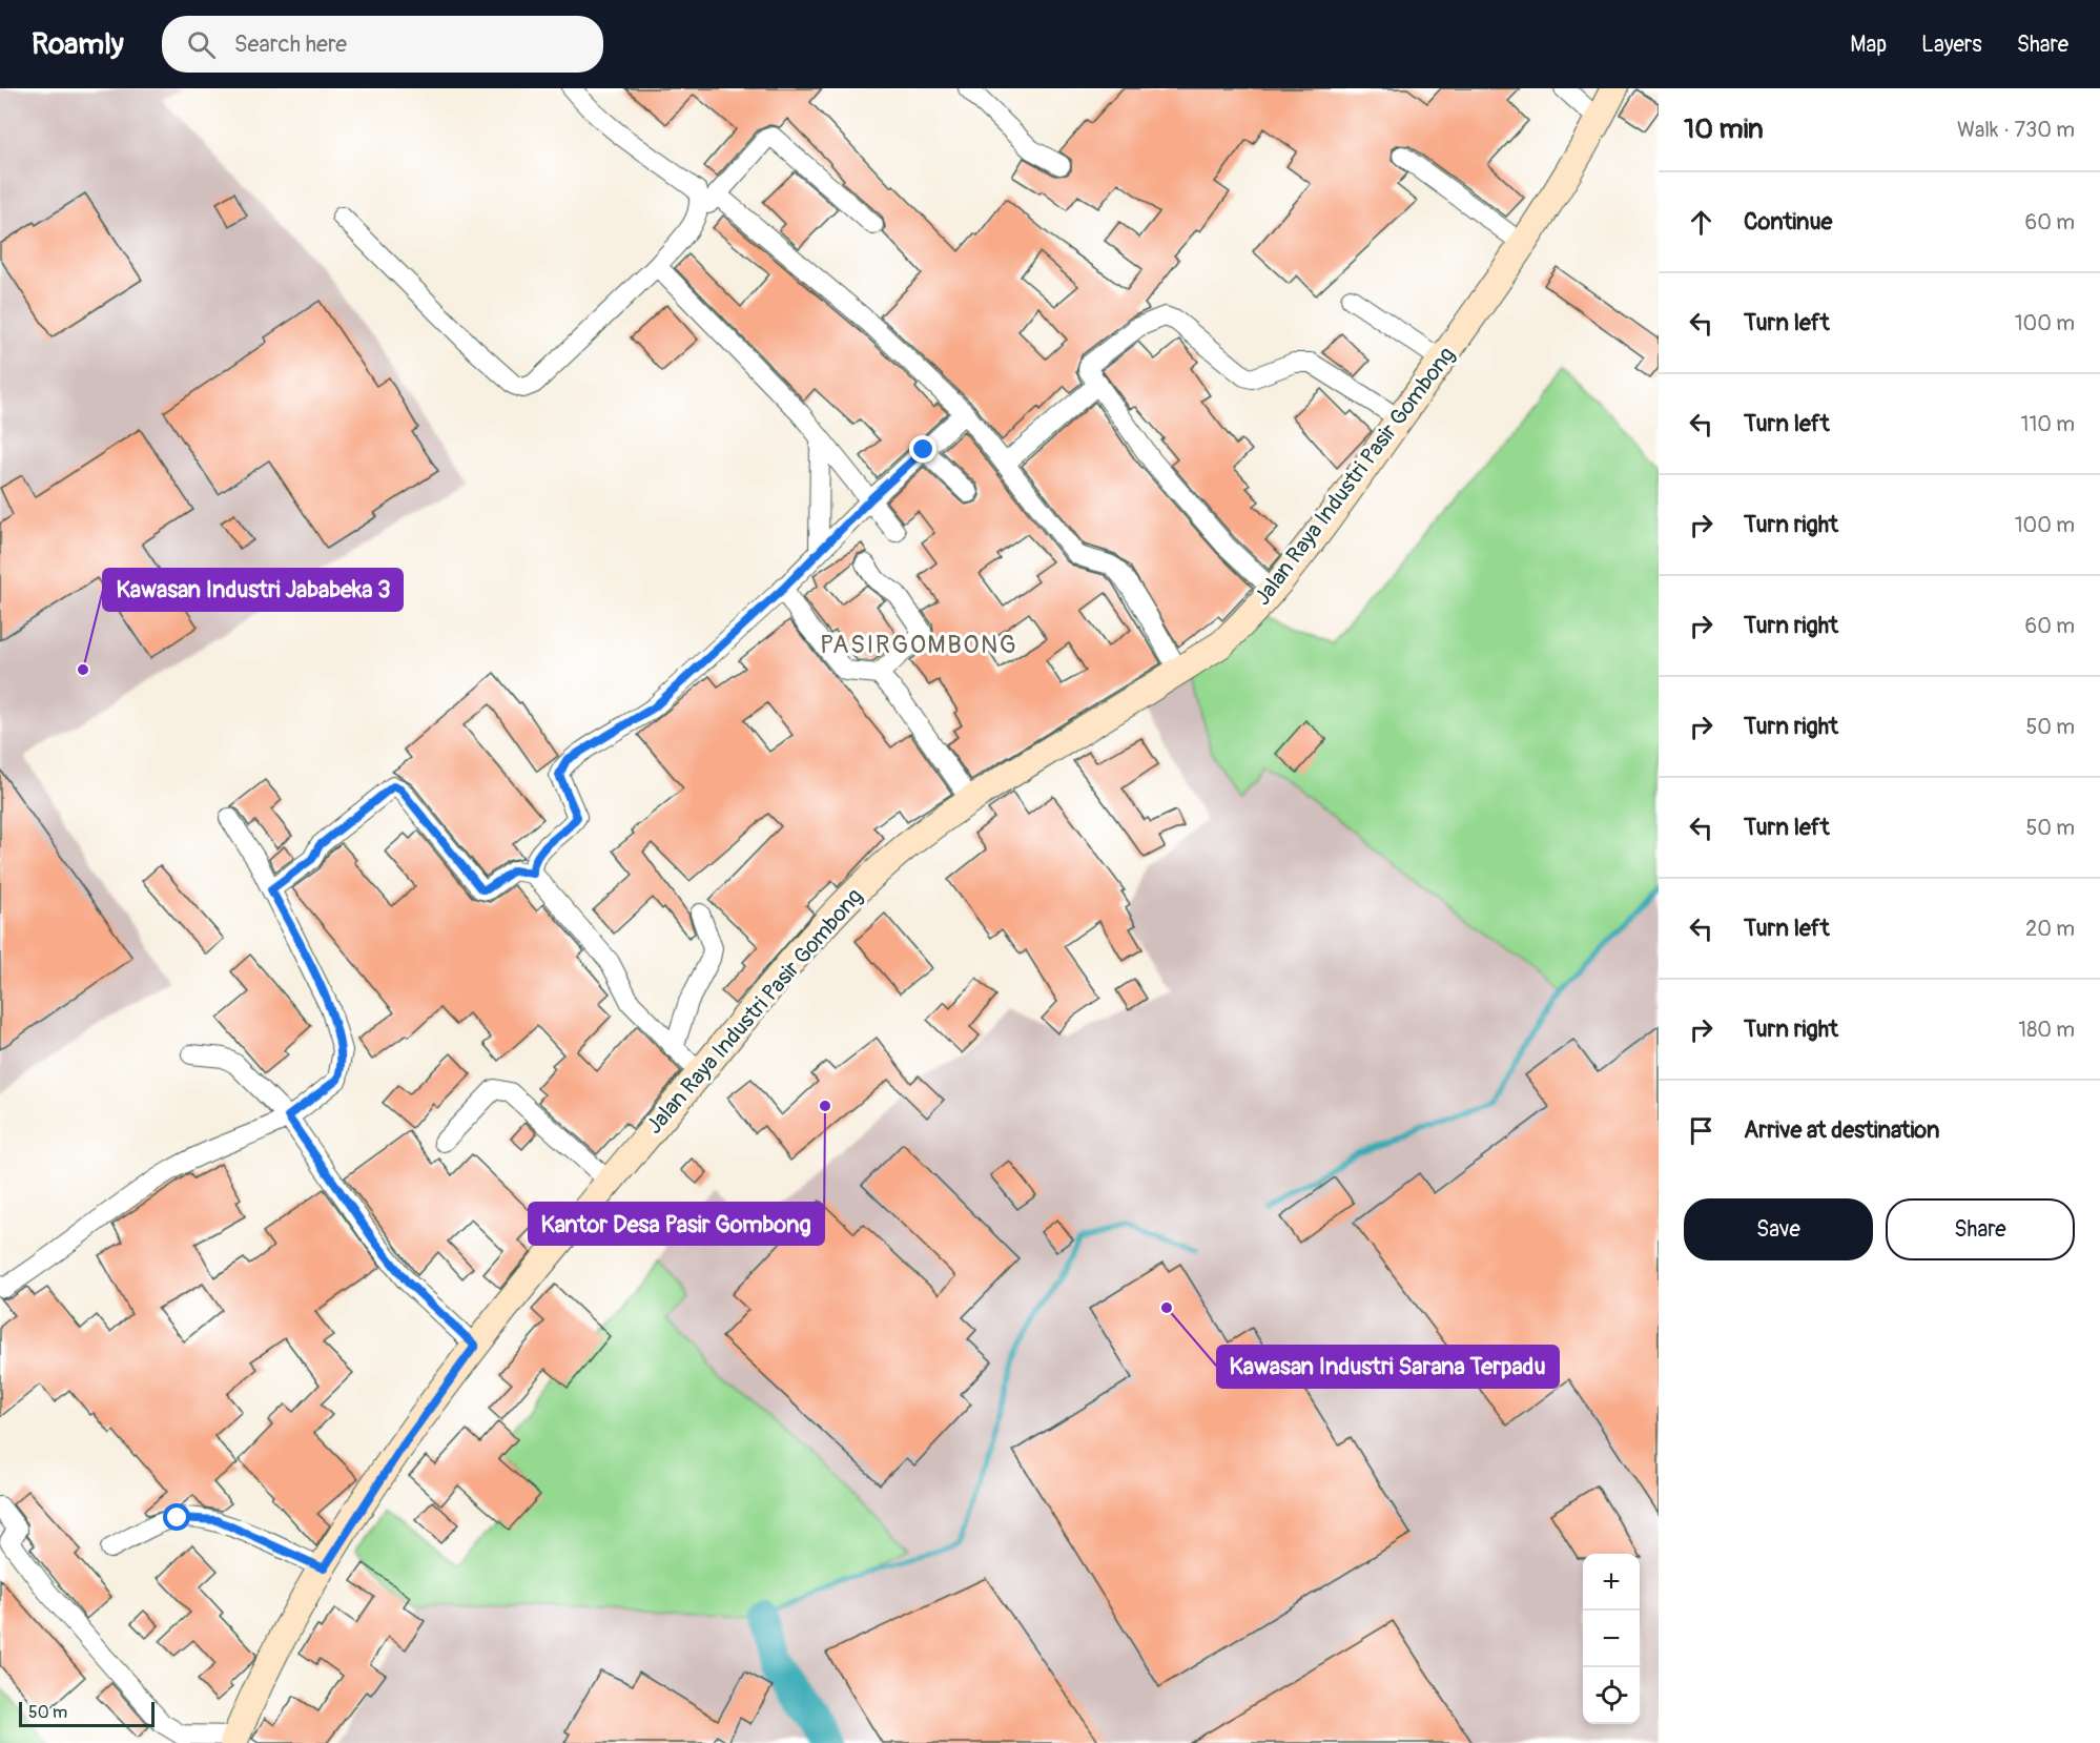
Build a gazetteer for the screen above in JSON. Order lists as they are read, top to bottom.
{
  "streets": {
    "main road": ["Jalan Raya Industri Pasir Gombong"]
  },
  "districts": ["PASIRGOMBONG"],
  "places": ["Kawasan Industri Jababeka 3", "Kantor Desa Pasir Gombong", "Kawasan Industri Sarana Terpadu"],
  "scale_bar": "50 m",
  "page": {
    "header": "Roamly",
    "search": "Search here",
    "nav": ["Map", "Layers", "Share"],
    "heading": ["10 min", "Walk · 730 m"],
    "list": [
      ["Continue", "60 m"],
      ["Turn left", "100 m"],
      ["Turn left", "110 m"],
      ["Turn right", "100 m"],
      ["Turn right", "60 m"],
      ["Turn right", "50 m"],
      ["Turn left", "50 m"],
      ["Turn left", "20 m"],
      ["Turn right", "180 m"],
      "Arrive at destination"
    ],
    "buttons": ["Save", "Share"],
    "map_buttons": ["+", "−"],
    "scale": "50 m"
  }
}
